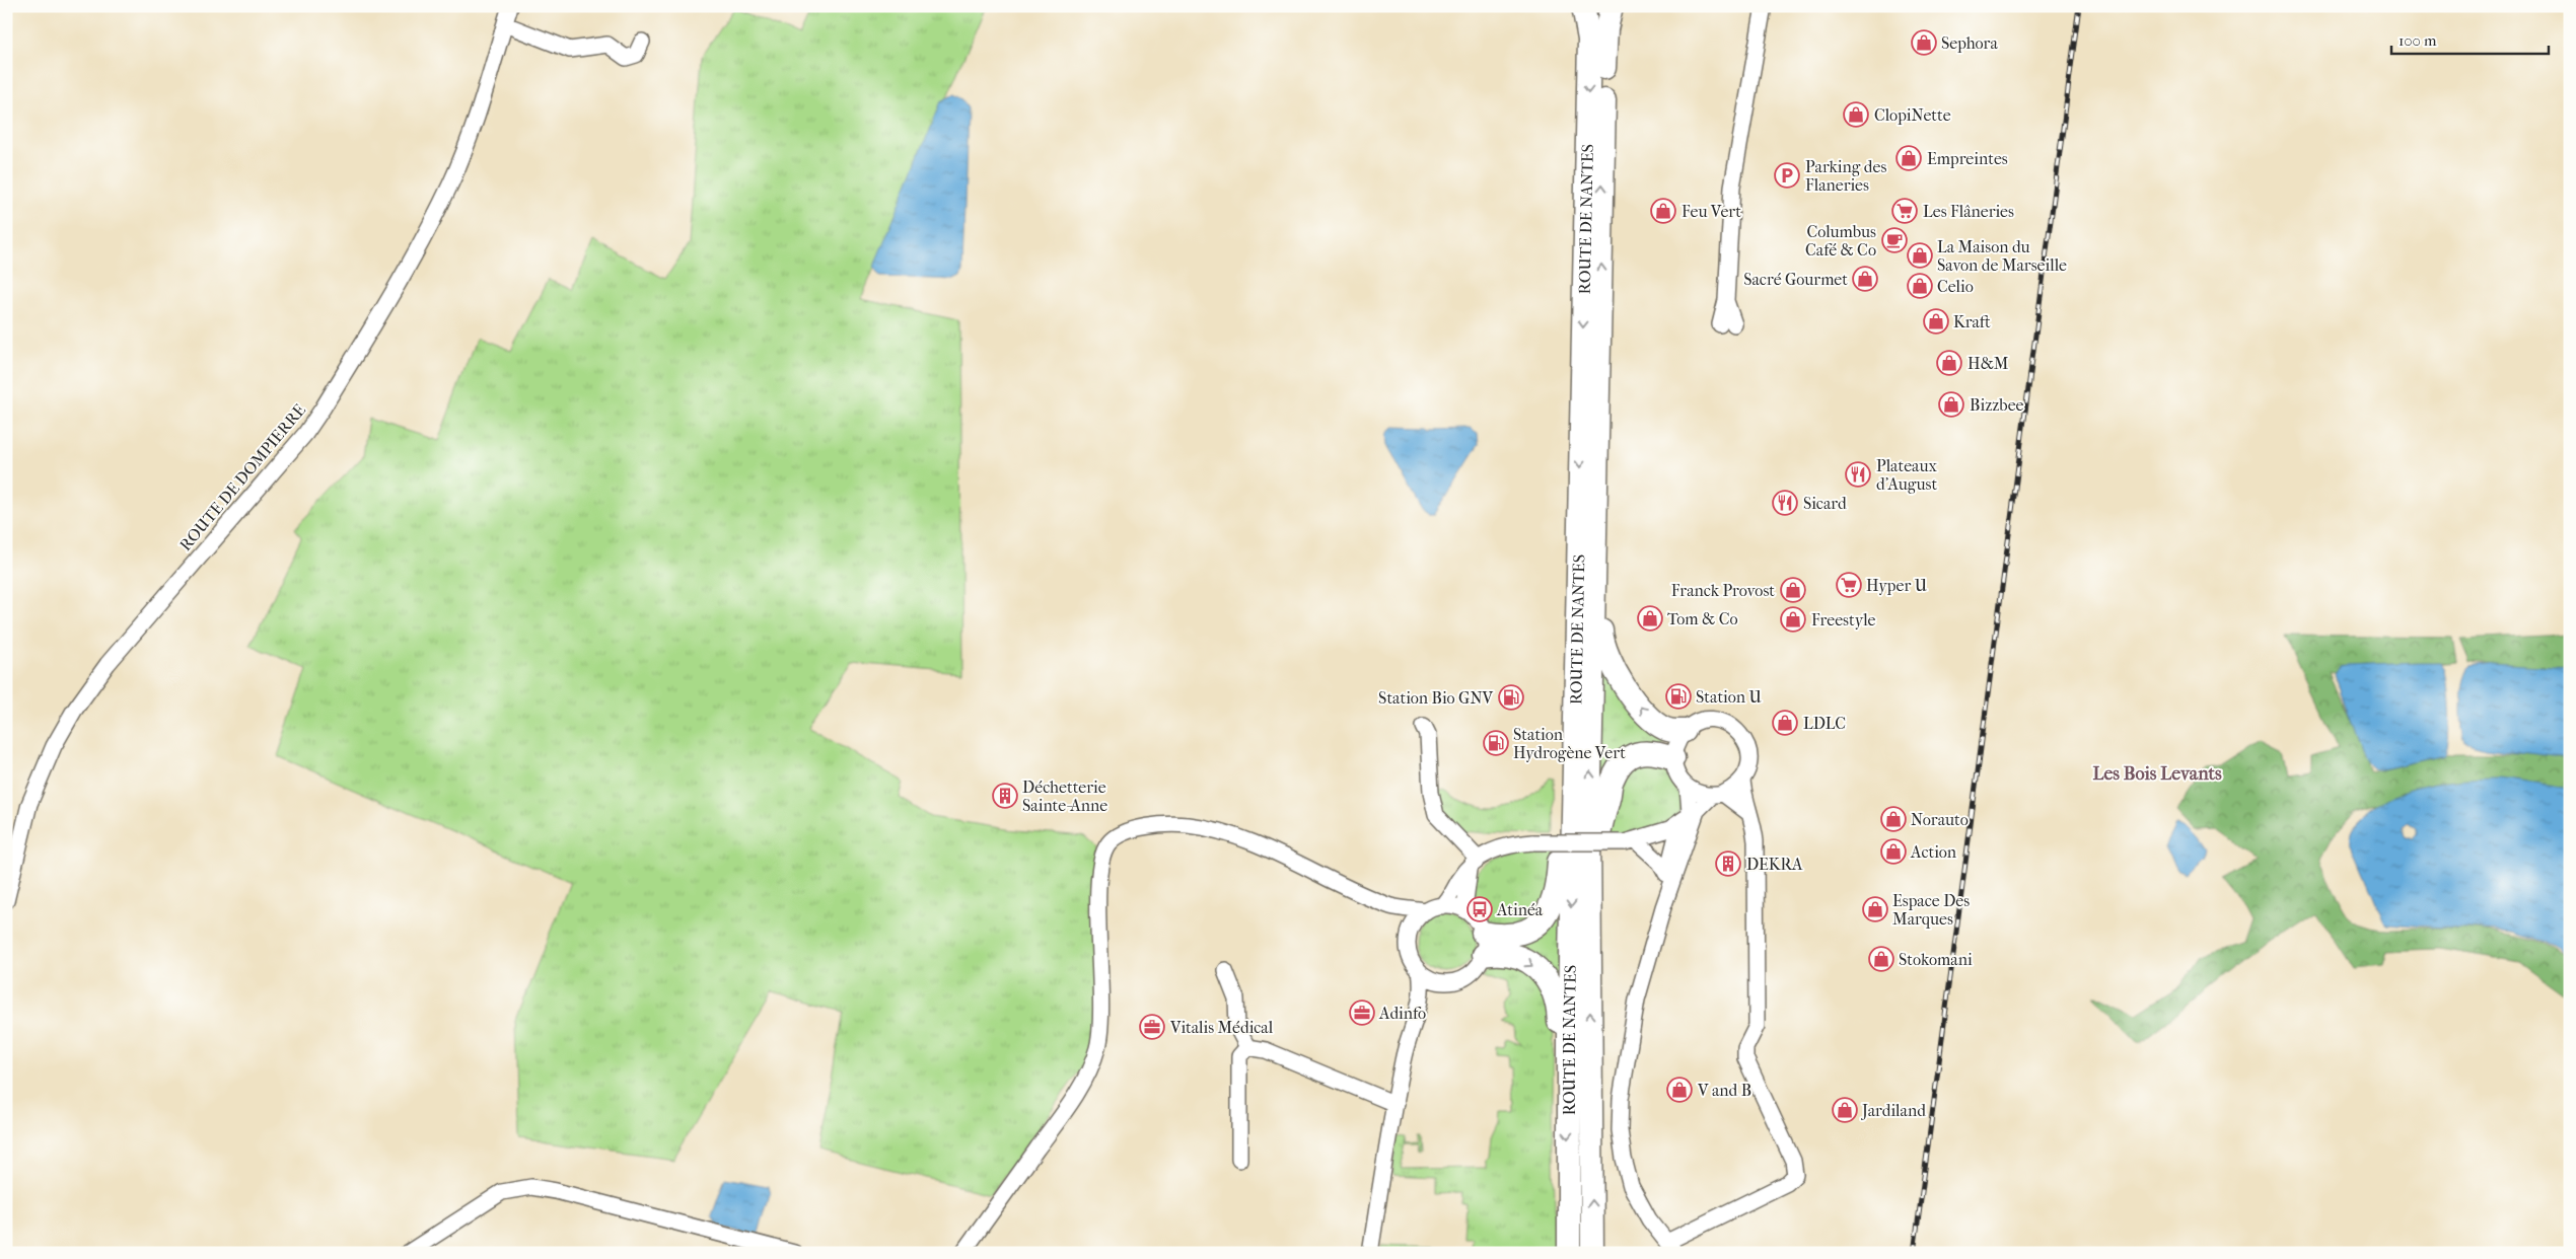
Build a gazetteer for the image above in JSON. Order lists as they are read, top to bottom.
{
  "streets": {
    "highway": ["ROUTE DE NANTES"],
    "street": ["ROUTE DE DOMPIERRE"]
  },
  "districts": ["Les Bois Levants"],
  "places": {
    "shop": [
      "Sephora",
      "ClopiNette",
      "Empreintes",
      "Feu Vert",
      "La Maison du Savon de Marseille",
      "Sacré Gourmet",
      "Celio",
      "Kraft",
      "H&M",
      "Bizzbee",
      "Franck Provost",
      "Tom & Co",
      "Freestyle",
      "LDLC",
      "Norauto",
      "Action",
      "Espace Des Marques",
      "Stokomani",
      "V and B",
      "Jardiland"
    ],
    "parking": ["Parking des Flaneries"],
    "supermarket": ["Les Flâneries", "Hyper U"],
    "cafe": ["Columbus Café & Co"],
    "restaurant": ["Plateaux d'August", "Sicard"],
    "fuel station": ["Station U", "Station Bio GNV", "Station Hydrogène Vert"],
    "building": ["Déchetterie Sainte-Anne", "DEKRA"],
    "bus stop": ["Atinéa"],
    "office": ["Adinfo", "Vitalis Médical"]
  },
  "scale_bar": "100 m"
}
